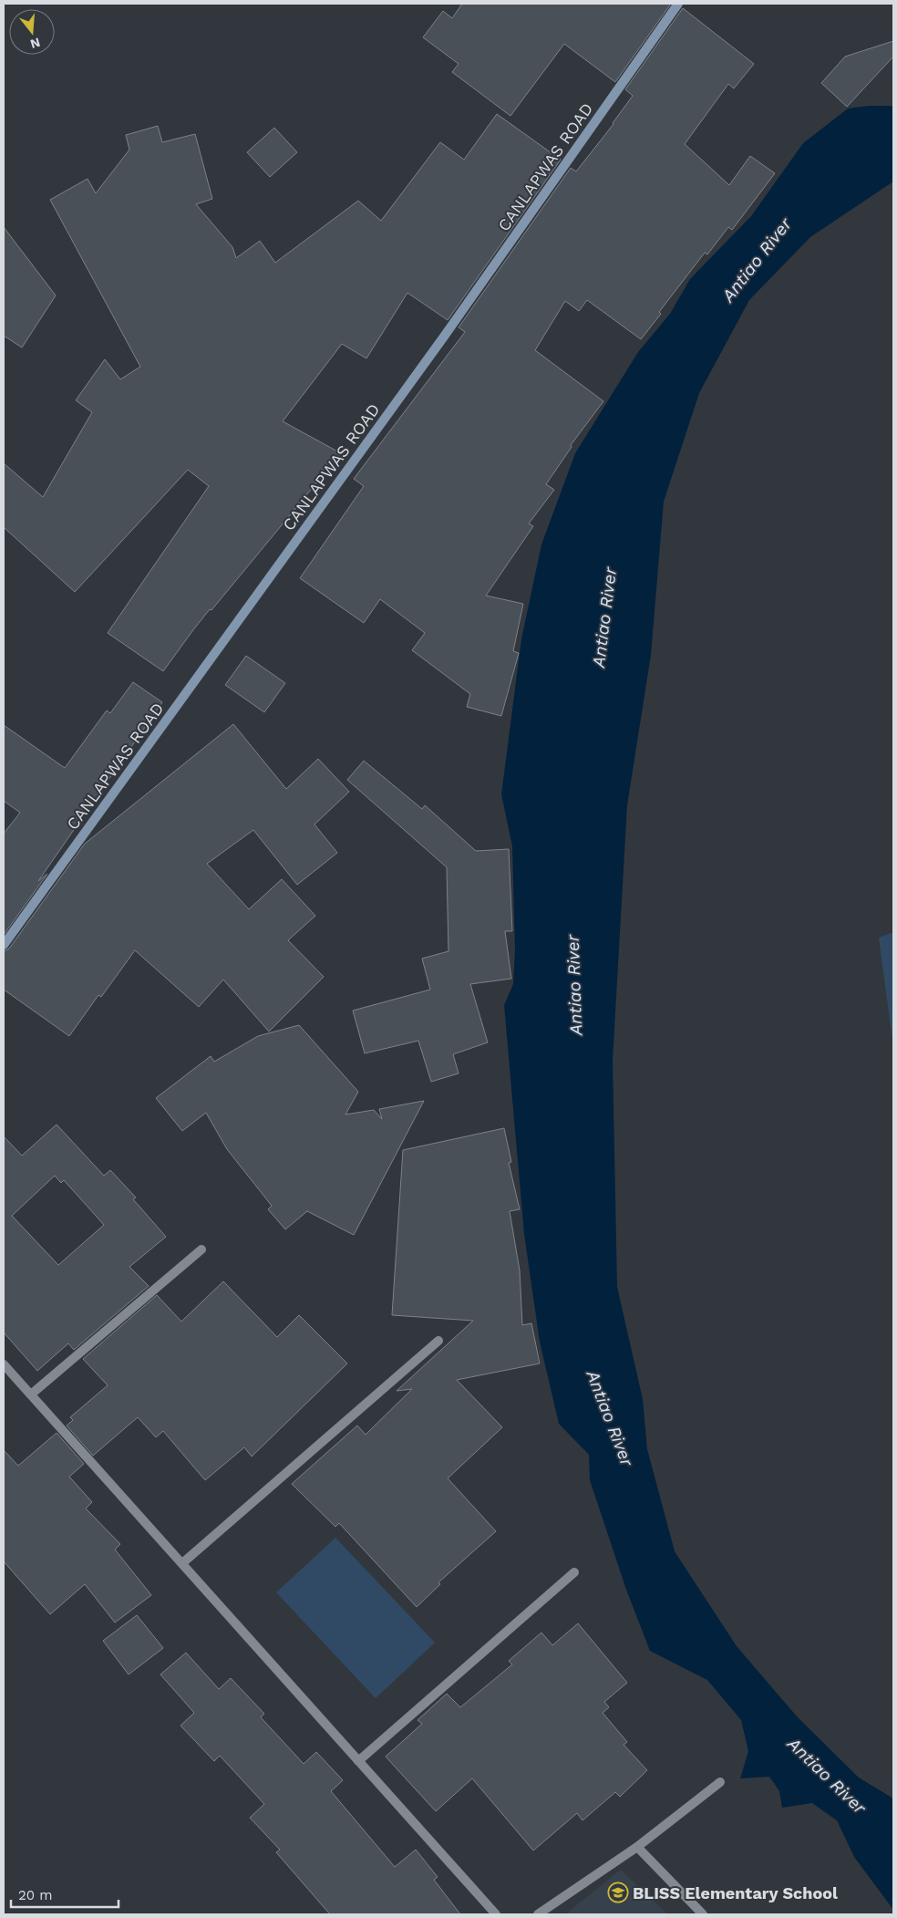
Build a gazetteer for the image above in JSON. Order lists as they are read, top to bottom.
{
  "streets": {
    "street": ["CANLAPWAS ROAD"]
  },
  "water": ["Antiao River"],
  "places": {
    "school or university": ["BLISS Elementary School"]
  },
  "scale_bar": "20 m",
  "north": "bottom"
}
